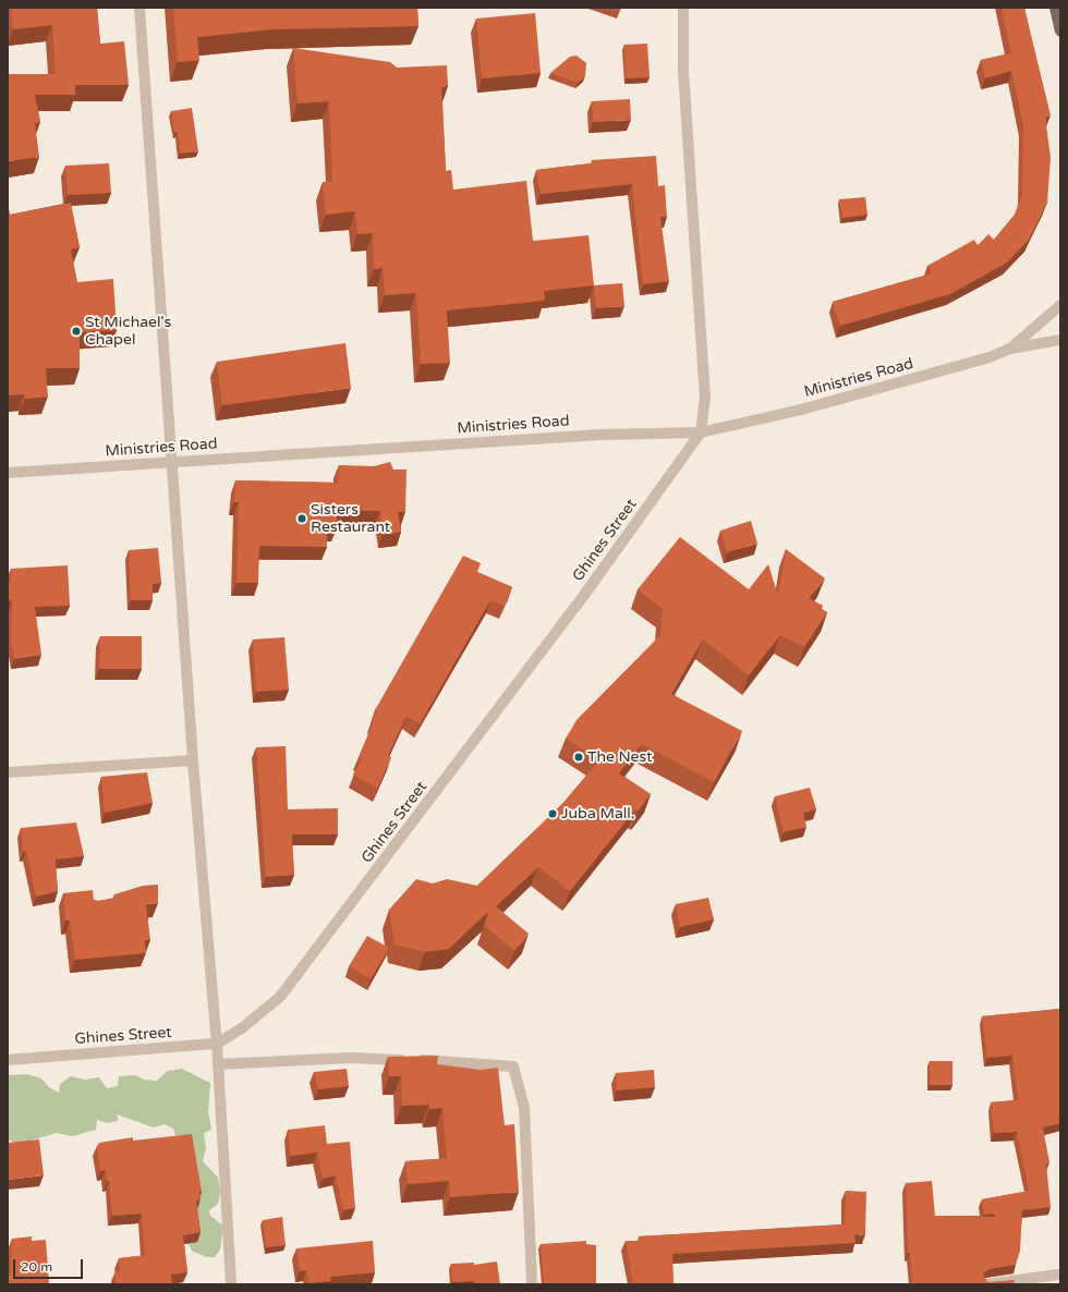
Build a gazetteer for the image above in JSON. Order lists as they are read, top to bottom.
{
  "streets": {
    "street": ["Ministries Road", "Ghines Street"]
  },
  "crossings": [
    ["Ministries Road", "Ghines Street"]
  ],
  "places": [
    "St Michael's Chapel",
    "Sisters Restaurant",
    "The Nest",
    "Juba Mall."
  ],
  "scale_bar": "20 m"
}
